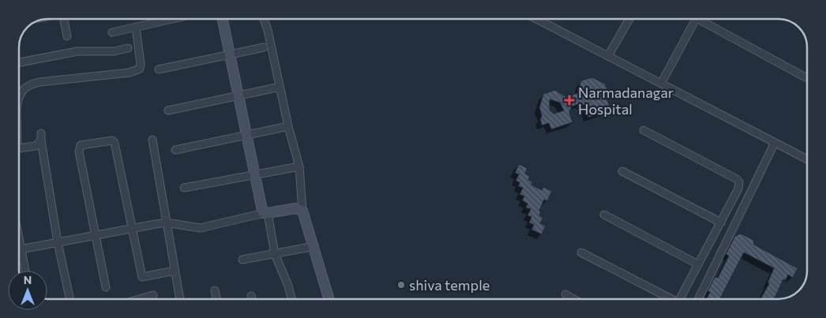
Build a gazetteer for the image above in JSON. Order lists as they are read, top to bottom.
{
  "places": {
    "health": ["Narmadanagar Hospital"],
    "other": ["shiva temple"]
  },
  "north": "top"
}
